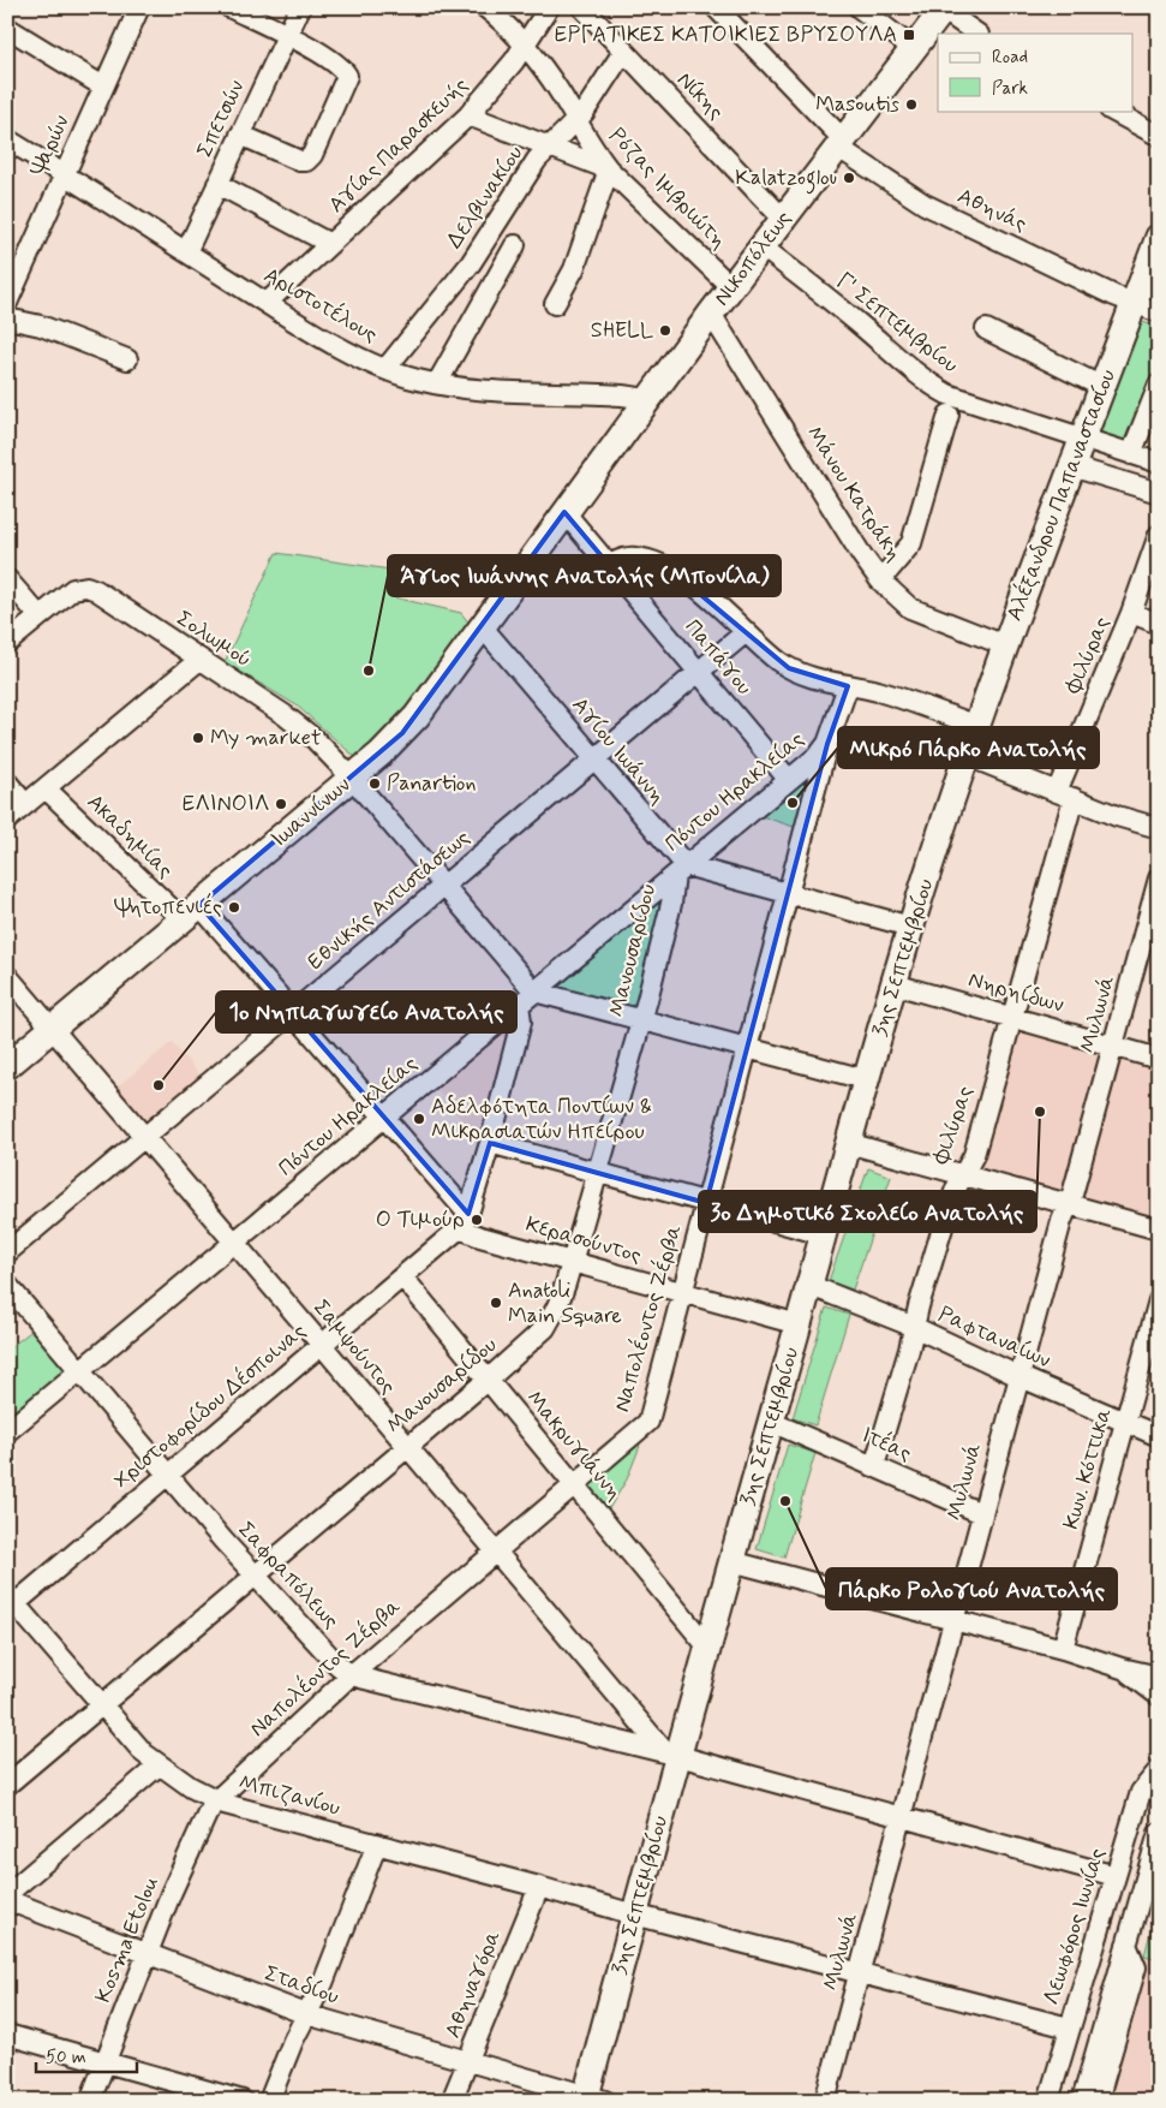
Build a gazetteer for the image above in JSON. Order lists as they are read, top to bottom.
{
  "streets": {
    "main road": [
      "Νικοπόλεως",
      "Αλέξανδρου Παπαναστασίου",
      "Ιωαννίνων",
      "3ης Σεπτεμβρίου"
    ],
    "street": [
      "Νίκης",
      "Σπετσών",
      "Ψαρών",
      "Αγίας Παρασκευής",
      "Ρόζας Ιμβριώτη",
      "Δελβινακίου",
      "Αθηνάς",
      "Αριστοτέλους",
      "Γ' Σεπτεμβρίου",
      "Μάνου Κατράκη",
      "Σολωμού",
      "Φιλύρας",
      "Παπάγου",
      "Αγίου Ιωάννη",
      "Πόντου Ηρακλείας",
      "Ακαδημίας",
      "Εθνικής Αντιστάσεως",
      "Μανουσαρίδου",
      "Νηρηίδων",
      "Μυλωνά",
      "Κερασούντος",
      "Ναπολέοντος Ζέρβα",
      "Ραφταναίων",
      "Σαμψούντος",
      "Χριστοφορίδου Δέσποινας",
      "Ιτέας",
      "Μακρυγιάννη",
      "Κων. Κόττικα",
      "Σαφραπόλεως",
      "Μπιζανίου",
      "Λεωφόρος Ιωνίας",
      "Kosma Etolou",
      "Αθηναγόρα",
      "Σταδίου"
    ]
  },
  "crossings": [
    ["Νίκης", "Δελβινακίου"],
    ["Νίκης", "Νικοπόλεως"],
    ["Σπετσών", "Αριστοτέλους"],
    ["Ψαρών", "Αριστοτέλους"],
    ["Αγίας Παρασκευής", "Ρόζας Ιμβριώτη"],
    ["Αγίας Παρασκευής", "Αριστοτέλους"],
    ["Ρόζας Ιμβριώτη", "Δελβινακίου"],
    ["Ρόζας Ιμβριώτη", "Νικοπόλεως"],
    ["Δελβινακίου", "Αριστοτέλους"],
    ["Αθηνάς", "Νικοπόλεως"],
    ["Αθηνάς", "Αλέξανδρου Παπαναστασίου"],
    ["Νικοπόλεως", "Αριστοτέλους"],
    ["Νικοπόλεως", "Γ' Σεπτεμβρίου"],
    ["Νικοπόλεως", "Μάνου Κατράκη"],
    ["Νικοπόλεως", "Παπάγου"],
    ["Νικοπόλεως", "Ιωαννίνων"],
    ["Γ' Σεπτεμβρίου", "Αλέξανδρου Παπαναστασίου"],
    ["Μάνου Κατράκη", "Αλέξανδρου Παπαναστασίου"],
    ["Αλέξανδρου Παπαναστασίου", "3ης Σεπτεμβρίου"],
    ["Σολωμού", "Πόντου Ηρακλείας"],
    ["Σολωμού", "Ιωαννίνων"],
    ["Σολωμού", "Εθνικής Αντιστάσεως"],
    ["Φιλύρας", "Νηρηίδων"],
    ["Φιλύρας", "Ραφταναίων"],
    ["Φιλύρας", "Ιτέας"],
    ["Παπάγου", "Πόντου Ηρακλείας"],
    ["Παπάγου", "Ιωαννίνων"],
    ["Παπάγου", "Εθνικής Αντιστάσεως"],
    ["Αγίου Ιωάννη", "Πόντου Ηρακλείας"],
    ["Αγίου Ιωάννη", "Ιωαννίνων"],
    ["Αγίου Ιωάννη", "Εθνικής Αντιστάσεως"],
    ["Αγίου Ιωάννη", "Μανουσαρίδου"],
    ["Πόντου Ηρακλείας", "Μανουσαρίδου"],
    ["Πόντου Ηρακλείας", "Ναπολέοντος Ζέρβα"],
    ["Πόντου Ηρακλείας", "Σαμψούντος"],
    ["Πόντου Ηρακλείας", "Σαφραπόλεως"],
    ["Ιωαννίνων", "Ακαδημίας"],
    ["Ιωαννίνων", "Σαμψούντος"],
    ["Εθνικής Αντιστάσεως", "Σαμψούντος"],
    ["Μανουσαρίδου", "Κερασούντος"],
    ["Μανουσαρίδου", "Σαμψούντος"],
    ["Μανουσαρίδου", "Μακρυγιάννη"],
    ["Μανουσαρίδου", "Σαφραπόλεως"],
    ["Μανουσαρίδου", "Μπιζανίου"],
    ["3ης Σεπτεμβρίου", "Νηρηίδων"],
    ["3ης Σεπτεμβρίου", "Κερασούντος"],
    ["3ης Σεπτεμβρίου", "Ραφταναίων"],
    ["3ης Σεπτεμβρίου", "Σαμψούντος"],
    ["3ης Σεπτεμβρίου", "Ιτέας"],
    ["3ης Σεπτεμβρίου", "Μακρυγιάννη"],
    ["3ης Σεπτεμβρίου", "Σαφραπόλεως"],
    ["3ης Σεπτεμβρίου", "Μπιζανίου"],
    ["3ης Σεπτεμβρίου", "Σταδίου"],
    ["Νηρηίδων", "Μυλωνά"],
    ["Μυλωνά", "Ραφταναίων"],
    ["Μυλωνά", "Ιτέας"],
    ["Μυλωνά", "Σαφραπόλεως"],
    ["Μυλωνά", "Μπιζανίου"],
    ["Κερασούντος", "Ναπολέοντος Ζέρβα"],
    ["Κερασούντος", "Χριστοφορίδου Δέσποινας"],
    ["Ναπολέοντος Ζέρβα", "Σαμψούντος"],
    ["Ναπολέοντος Ζέρβα", "Μακρυγιάννη"],
    ["Ναπολέοντος Ζέρβα", "Σαφραπόλεως"],
    ["Ναπολέοντος Ζέρβα", "Μπιζανίου"],
    ["Ναπολέοντος Ζέρβα", "Kosma Etolou"],
    ["Ραφταναίων", "Κων. Κόττικα"],
    ["Σαμψούντος", "Χριστοφορίδου Δέσποινας"],
    ["Σαμψούντος", "Σαφραπόλεως"],
    ["Χριστοφορίδου Δέσποινας", "Μακρυγιάννη"],
    ["Χριστοφορίδου Δέσποινας", "Σαφραπόλεως"],
    ["Χριστοφορίδου Δέσποινας", "Μπιζανίου"],
    ["Σαφραπόλεως", "Λεωφόρος Ιωνίας"],
    ["Μπιζανίου", "Λεωφόρος Ιωνίας"],
    ["Μπιζανίου", "Kosma Etolou"],
    ["Μπιζανίου", "Αθηναγόρα"],
    ["Kosma Etolou", "Σταδίου"],
    ["Αθηναγόρα", "Σταδίου"]
  ],
  "places": {
    "transit": ["ΕΡΓΑΤΙΚΕΣ ΚΑΤΟΙΚΙΕΣ ΒΡΥΣΟΥΛΑ"],
    "other": [
      "Masoutis",
      "Kalatzoglou",
      "SHELL",
      "Άγιος Ιωάννης Ανατολής (Μπονίλα)",
      "My market",
      "Panartion",
      "Μικρό Πάρκο Ανατολής",
      "ΕΛΙΝΟΙΛ",
      "Ψητοπενιές",
      "1ο Νηπιαγωγείο Ανατολής",
      "3ο Δημοτικό Σχολείο Ανατολής",
      "Αδελφότητα Ποντίων & Μικρασιατών Ηπείρου",
      "Ο Τιμούρ",
      "Anatoli Main Square",
      "Πάρκο Ρολογιού Ανατολής"
    ]
  },
  "legend": ["Road", "Park"],
  "scale_bar": "50 m"
}
